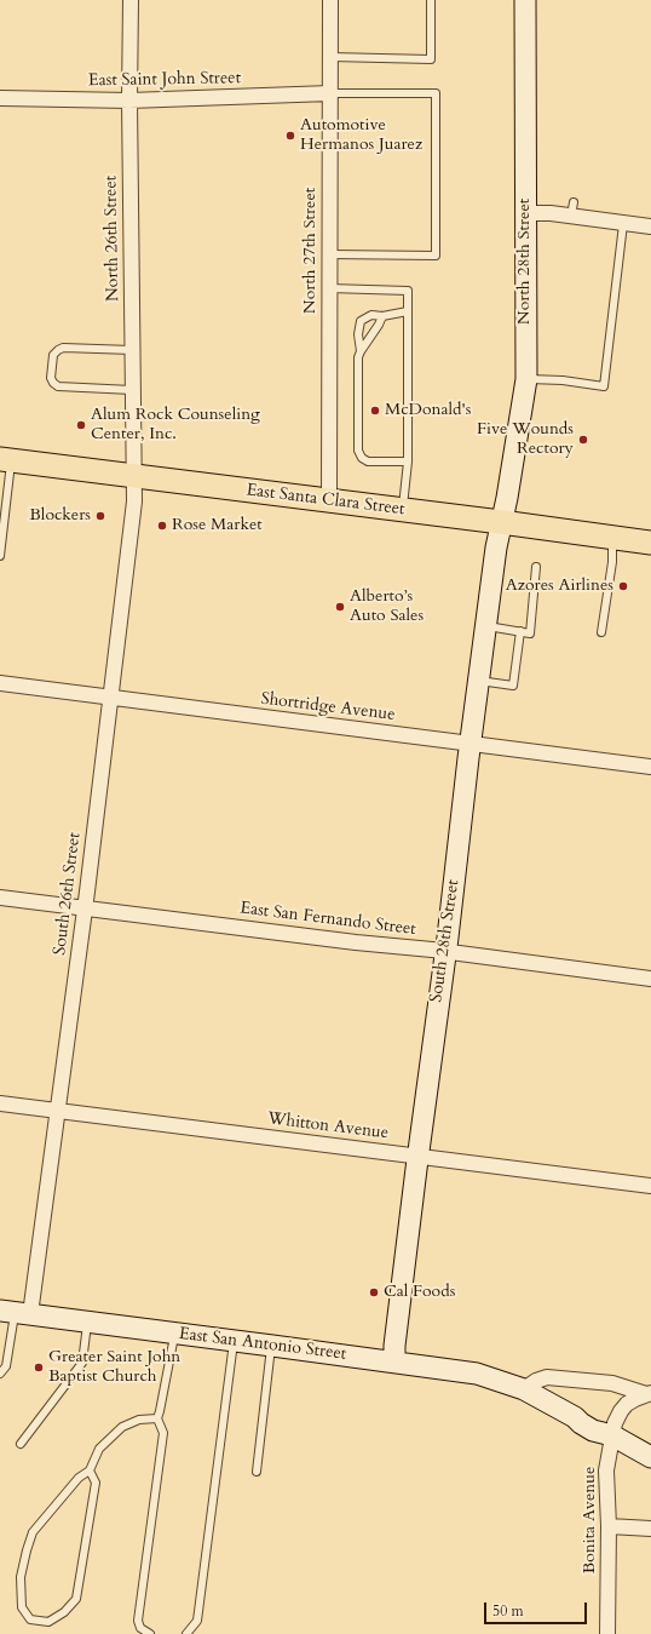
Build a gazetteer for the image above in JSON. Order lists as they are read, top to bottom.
{
  "streets": {
    "main road": ["East Santa Clara Street"],
    "street": [
      "East Saint John Street",
      "North 26th Street",
      "North 27th Street",
      "North 28th Street",
      "Shortridge Avenue",
      "South 26th Street",
      "East San Fernando Street",
      "South 28th Street",
      "Whitton Avenue",
      "East San Antonio Street",
      "Bonita Avenue"
    ]
  },
  "crossings": [
    ["East Saint John Street", "North 26th Street"],
    ["East Saint John Street", "North 27th Street"],
    ["North 26th Street", "East Santa Clara Street"],
    ["North 26th Street", "South 26th Street"],
    ["North 27th Street", "East Santa Clara Street"],
    ["North 28th Street", "East Santa Clara Street"],
    ["North 28th Street", "South 28th Street"],
    ["East Santa Clara Street", "South 26th Street"],
    ["East Santa Clara Street", "South 28th Street"],
    ["Shortridge Avenue", "South 26th Street"],
    ["Shortridge Avenue", "South 28th Street"],
    ["South 26th Street", "East San Fernando Street"],
    ["South 26th Street", "Whitton Avenue"],
    ["South 26th Street", "East San Antonio Street"],
    ["East San Fernando Street", "South 28th Street"],
    ["South 28th Street", "Whitton Avenue"],
    ["South 28th Street", "East San Antonio Street"],
    ["East San Antonio Street", "Bonita Avenue"]
  ],
  "places": [
    "Automotive Hermanos Juarez",
    "McDonald's",
    "Alum Rock Counseling Center, Inc.",
    "Five Wounds Rectory",
    "Blockers",
    "Rose Market",
    "Azores Airlines",
    "Alberto’s Auto Sales",
    "Cal Foods",
    "Greater Saint John Baptist Church"
  ],
  "scale_bar": "50 m"
}
